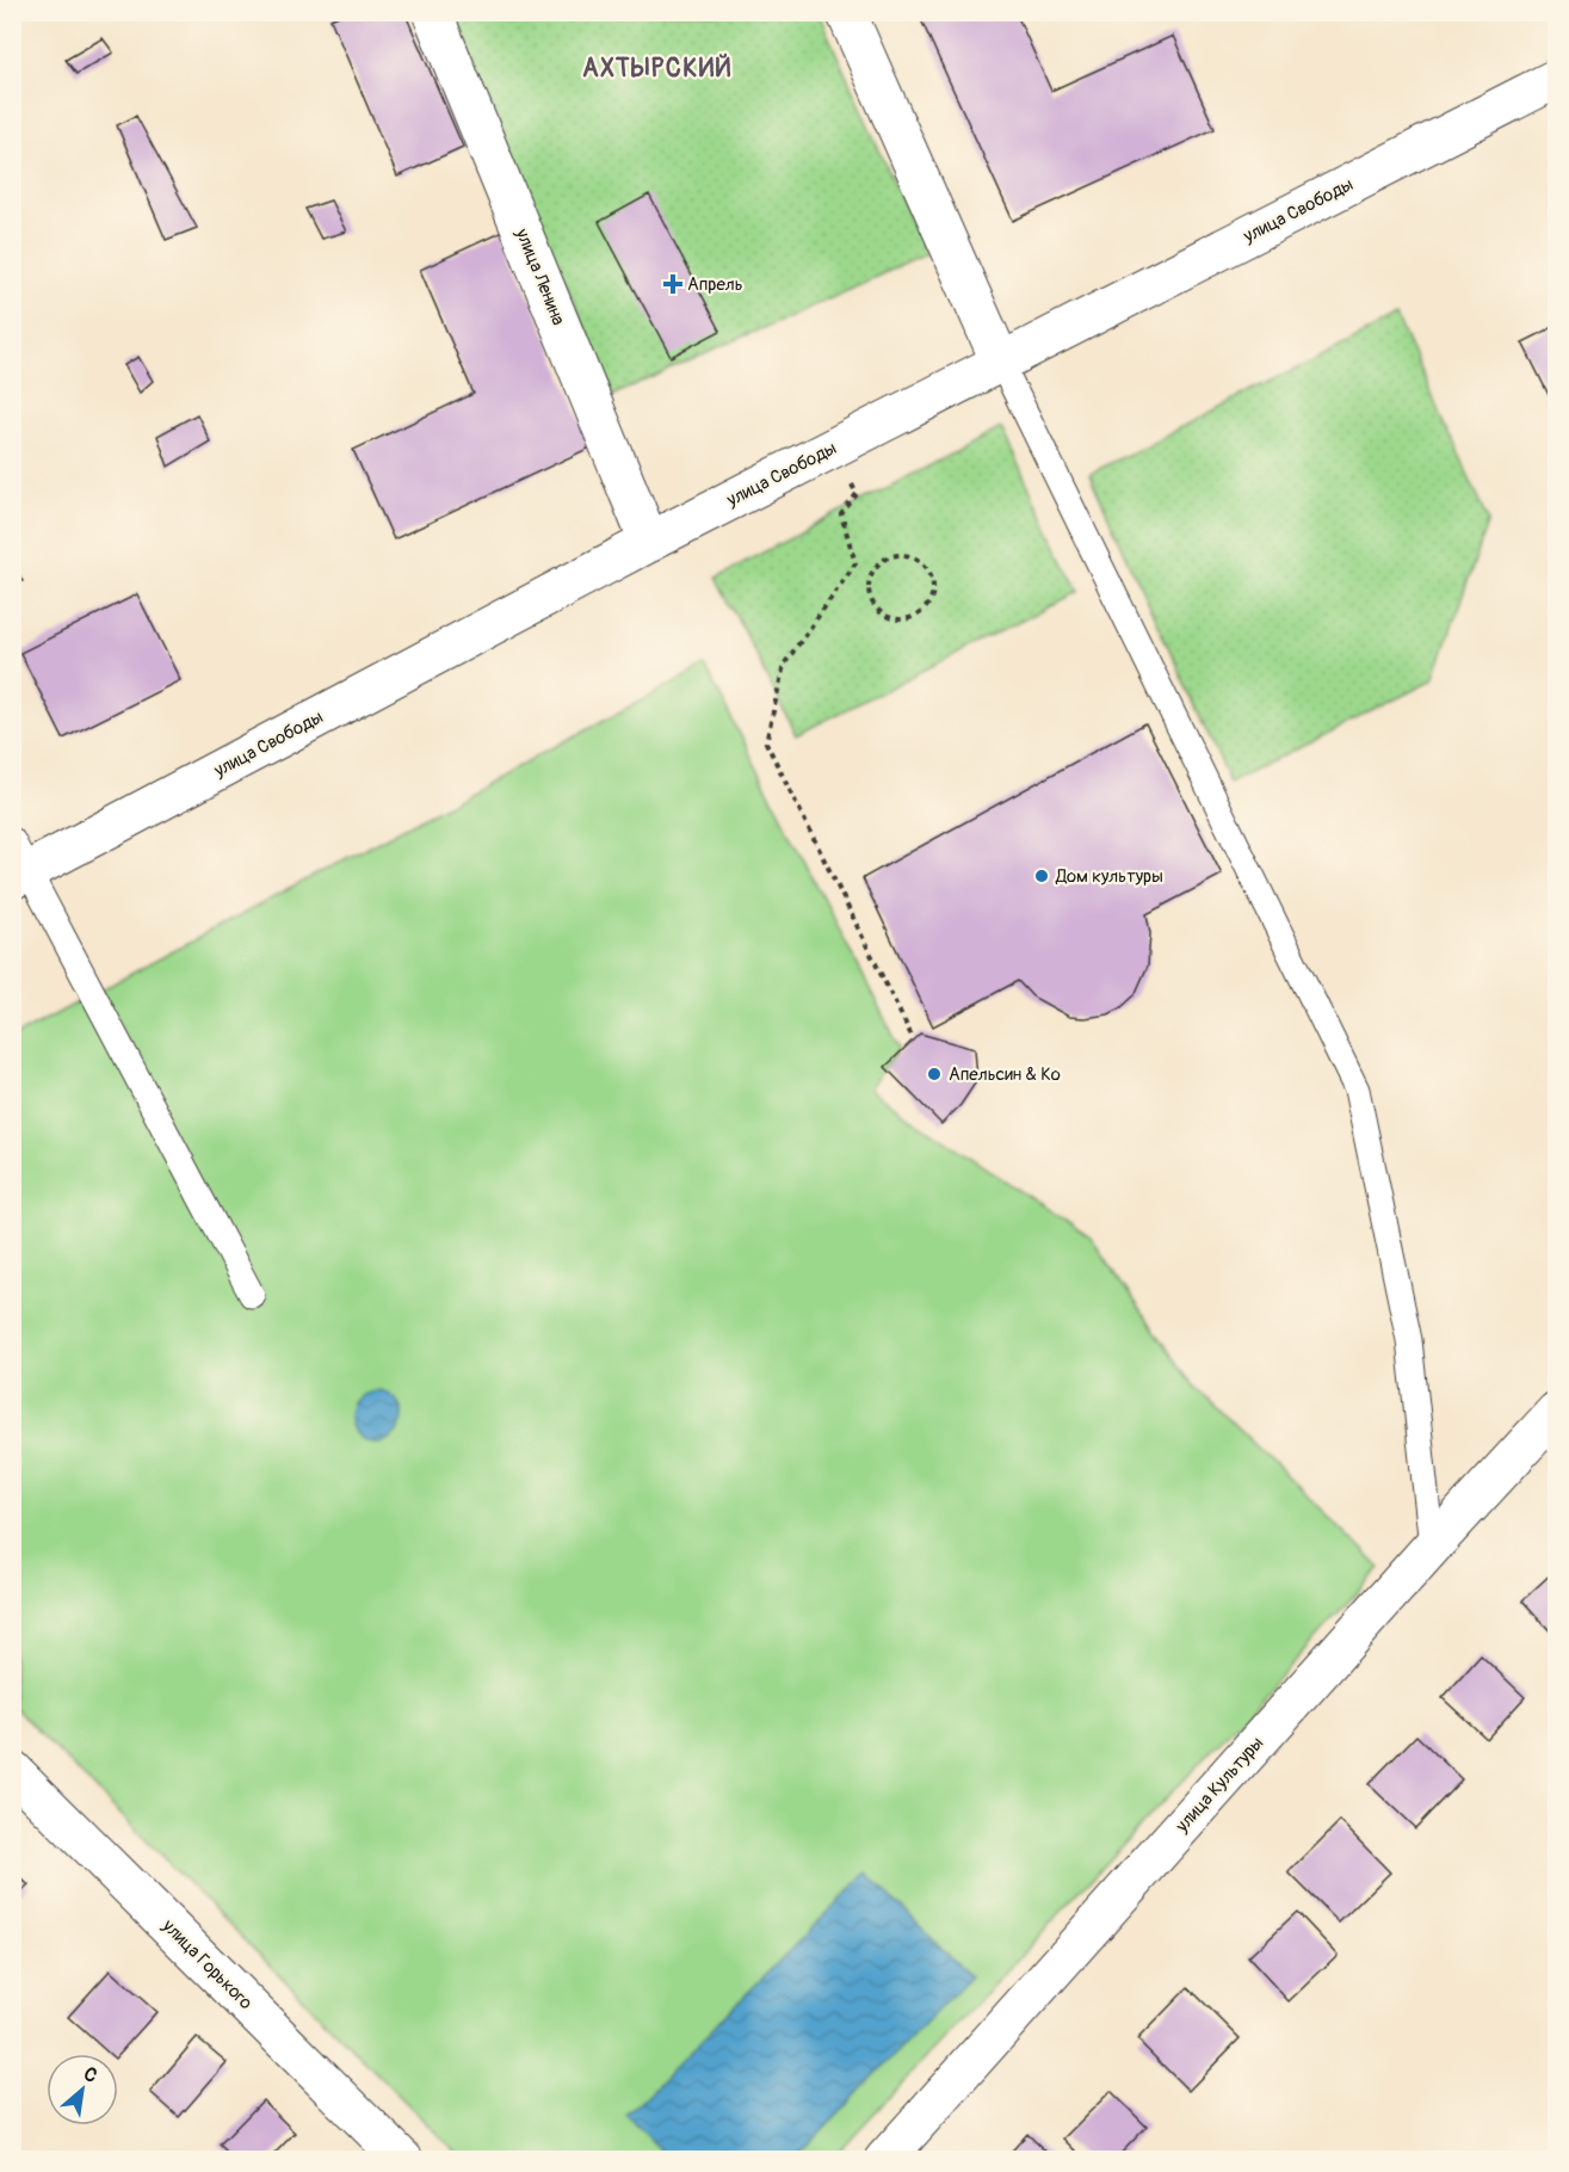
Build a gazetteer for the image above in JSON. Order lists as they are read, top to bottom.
{
  "streets": {
    "street": [
      "улица Свободы",
      "улица Ленина",
      "улица Культуры",
      "улица Горького"
    ]
  },
  "crossings": [
    ["улица Свободы", "улица Ленина"]
  ],
  "districts": ["АХТЫРСКИЙ"],
  "places": {
    "health": ["Апрель"],
    "other": ["Дом культуры", "Апельсин & Ко"]
  },
  "north": "top right"
}
